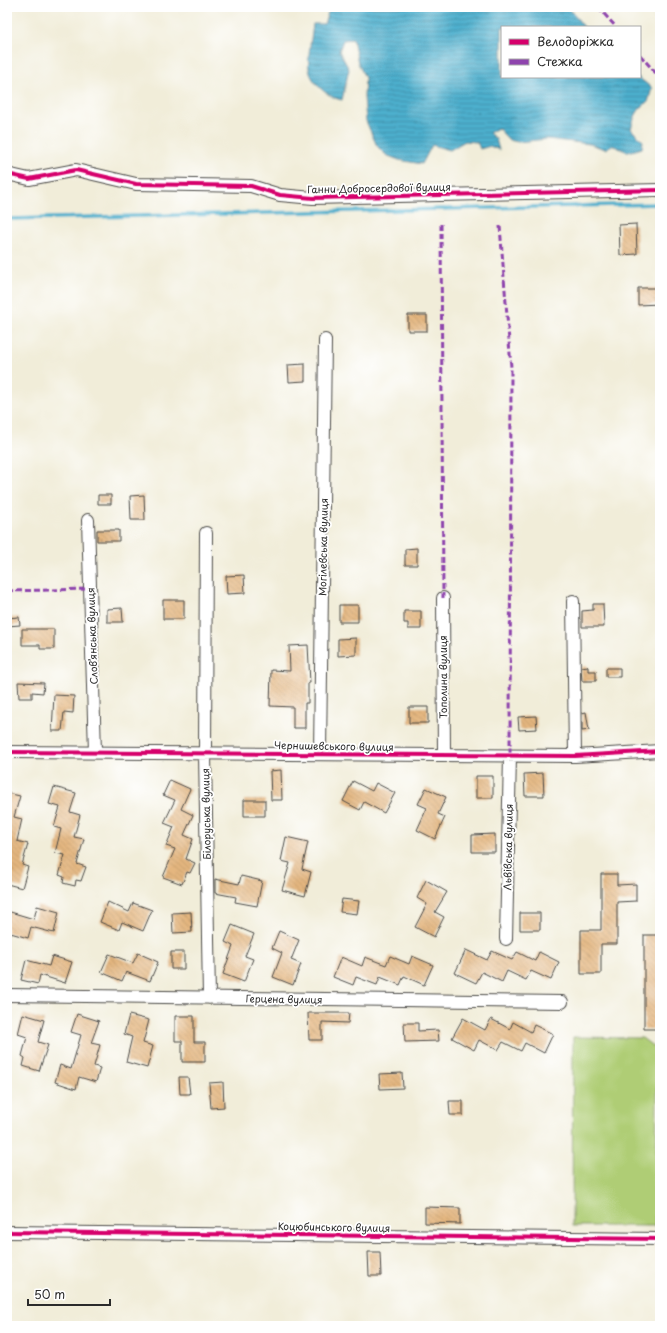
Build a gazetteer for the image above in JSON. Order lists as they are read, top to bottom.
{
  "streets": {
    "street": [
      "Ганни Добросердової вулиця",
      "Могілевська вулиця",
      "Слов’янська вулиця",
      "Тополина вулиця",
      "Чернишевського вулиця",
      "Білоруська вулиця",
      "Львівська вулиця",
      "Герцена вулиця",
      "Коцюбинського вулиця"
    ]
  },
  "crossings": [
    ["Могілевська вулиця", "Чернишевського вулиця"],
    ["Слов’янська вулиця", "Чернишевського вулиця"],
    ["Тополина вулиця", "Чернишевського вулиця"],
    ["Чернишевського вулиця", "Білоруська вулиця"],
    ["Чернишевського вулиця", "Львівська вулиця"],
    ["Білоруська вулиця", "Герцена вулиця"]
  ],
  "legend": ["Велодоріжка", "Стежка"],
  "scale_bar": "50 m"
}
